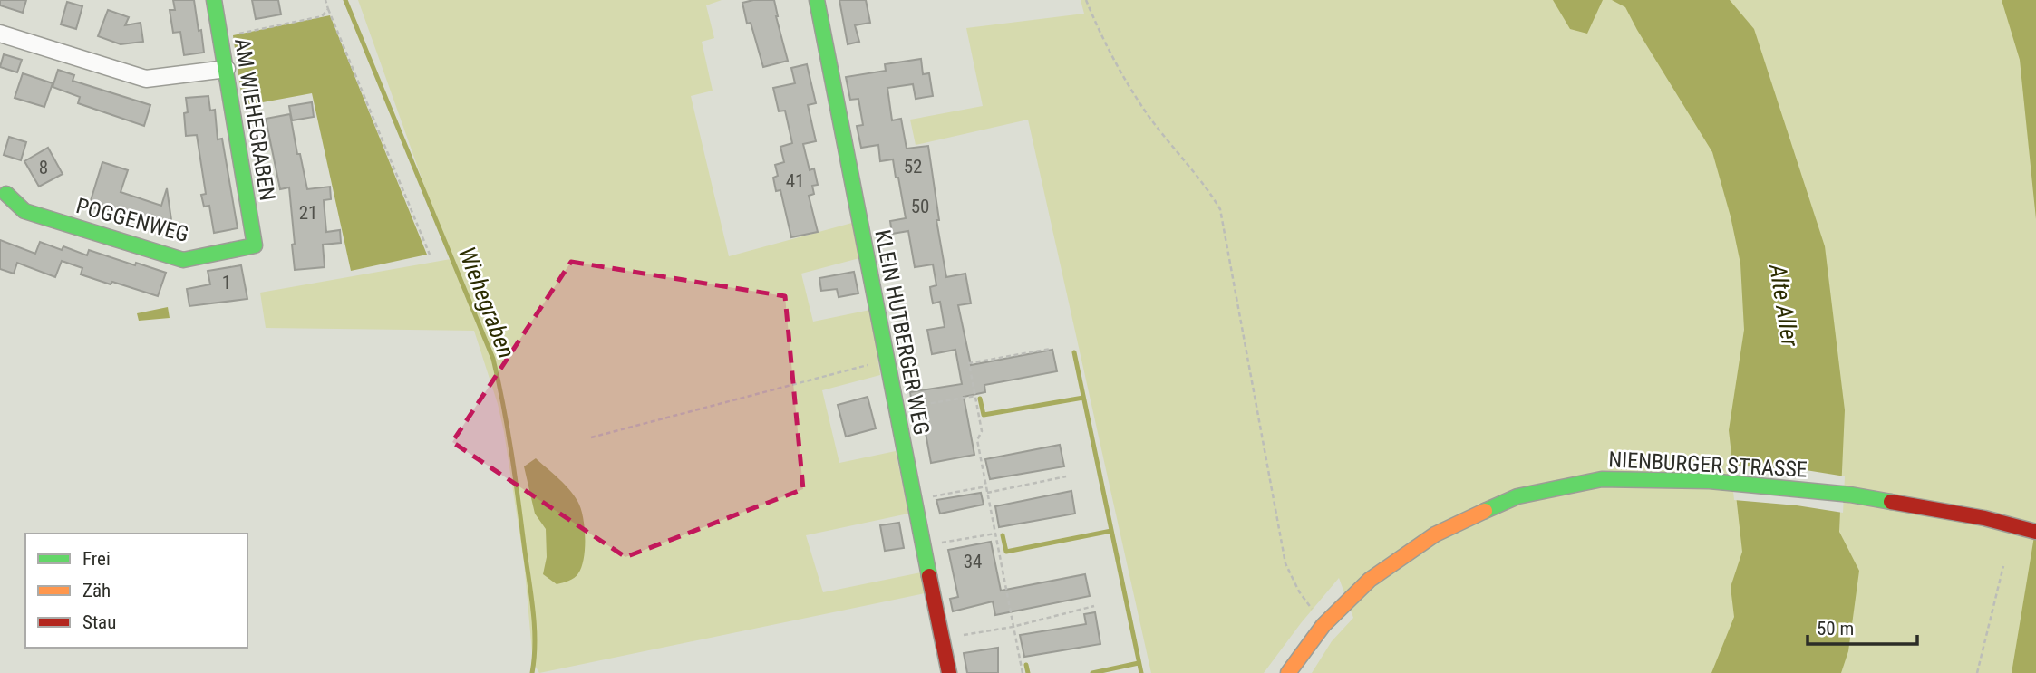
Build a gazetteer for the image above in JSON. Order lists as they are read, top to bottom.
{
  "streets": {
    "street": [
      "AM WIEHEGRABEN",
      "POGGENWEG",
      "KLEIN HUTBERGER WEG",
      "NIENBURGER STRASSE"
    ]
  },
  "crossings": [
    ["AM WIEHEGRABEN", "POGGENWEG"]
  ],
  "water": ["Wiehegraben", "Alte Aller"],
  "house_numbers": [
    "52",
    "8",
    "41",
    "50",
    "21",
    "1",
    "34"
  ],
  "legend": ["Frei", "Zäh", "Stau"],
  "scale_bar": "50 m"
}
